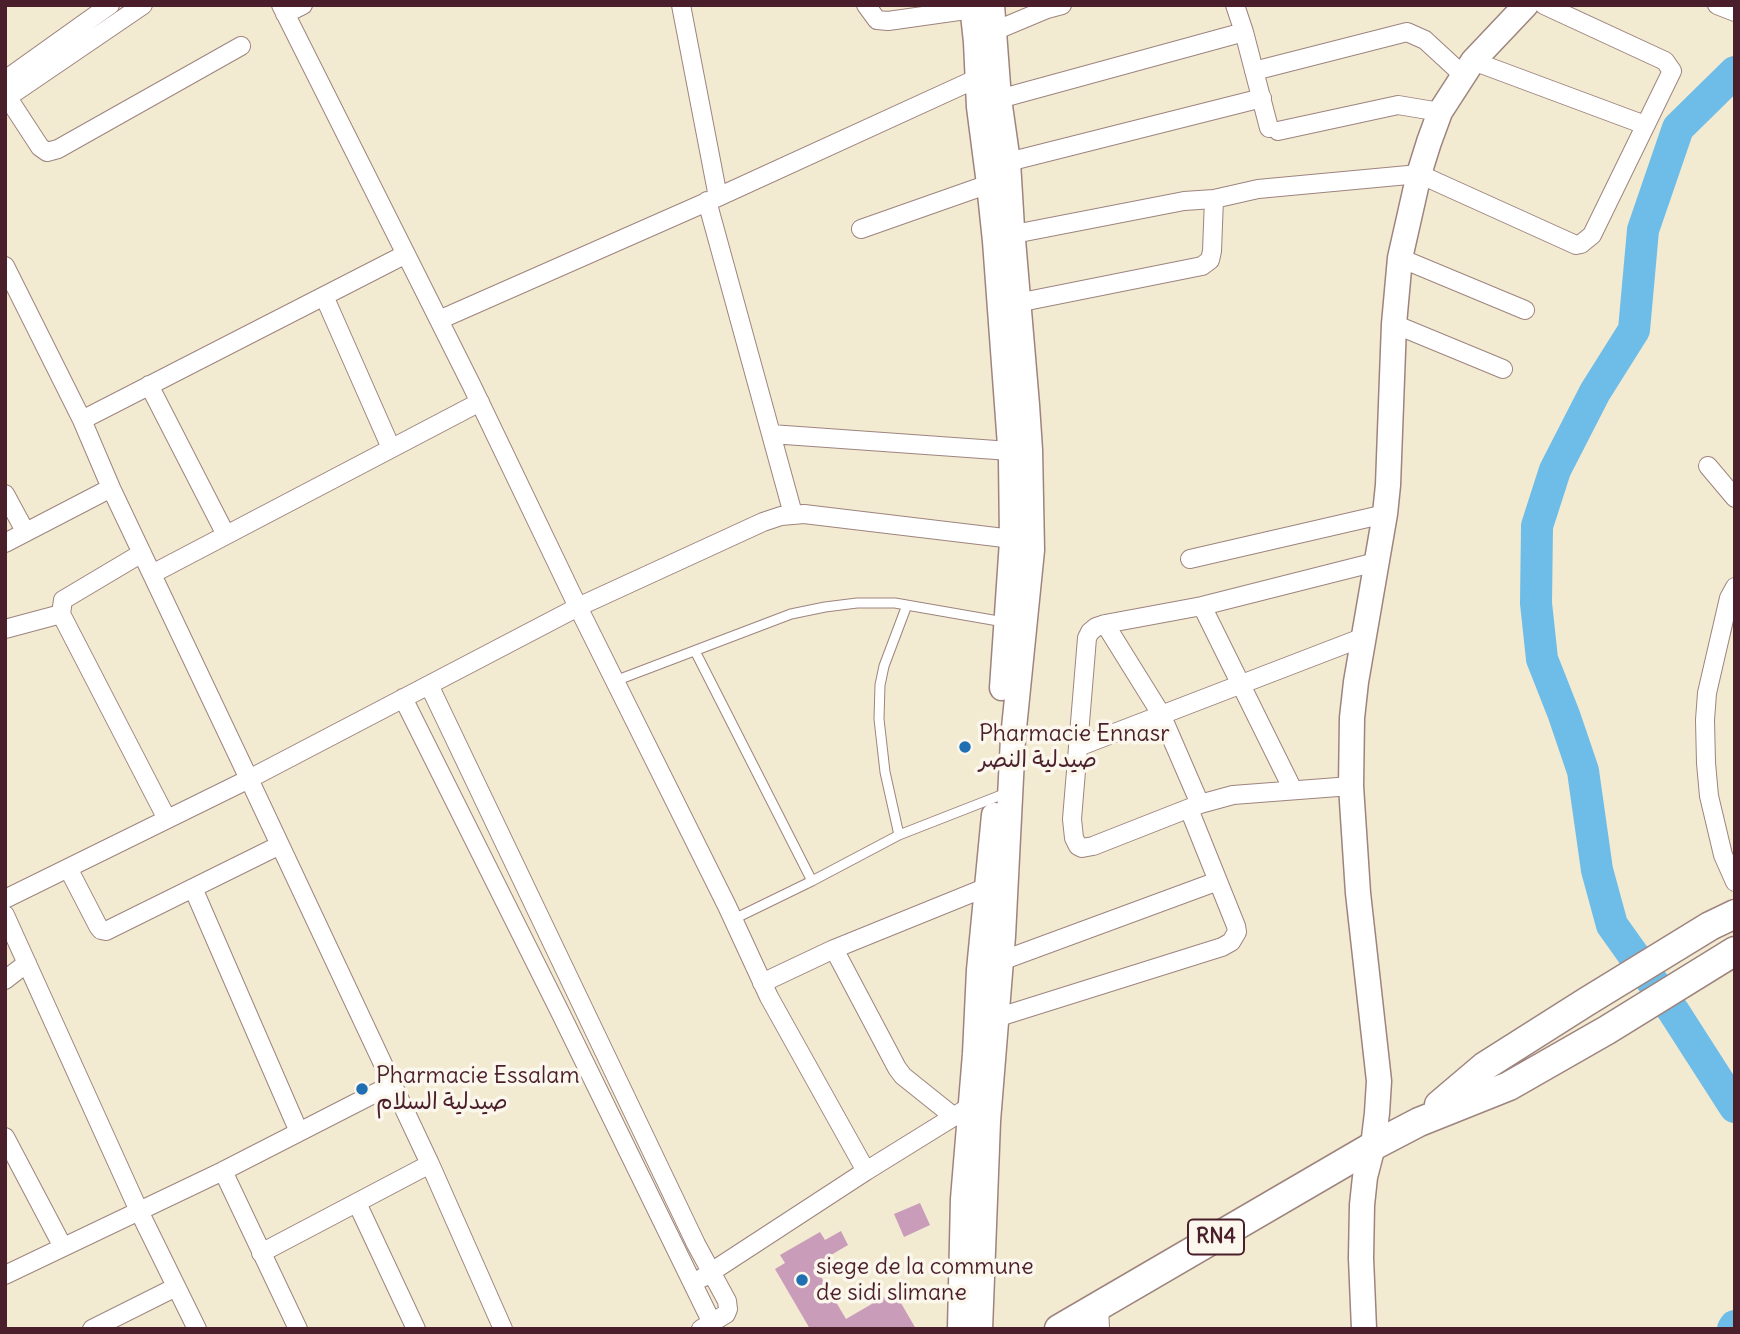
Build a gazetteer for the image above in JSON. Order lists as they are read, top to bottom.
{
  "streets": {
    "main road": ["RN4"]
  },
  "places": ["Pharmacie Ennasr صيدلية النصر", "Pharmacie Essalam صيدلية السلام", "siege de la commune de sidi slimane"]
}
